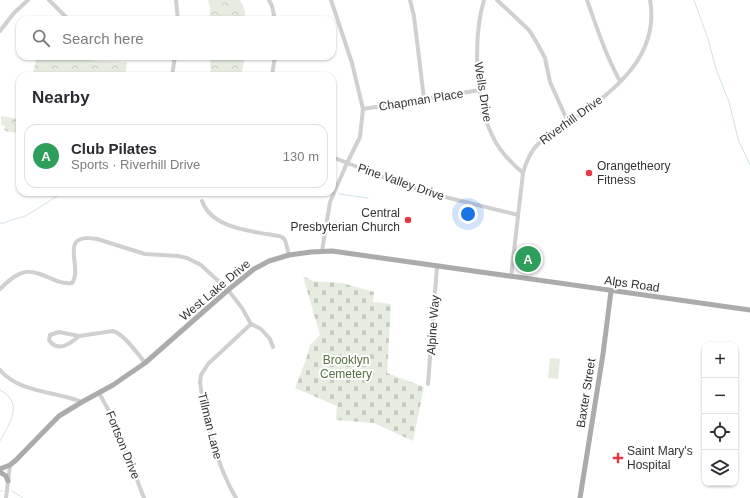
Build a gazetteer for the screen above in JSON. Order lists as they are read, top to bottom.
{
  "streets": {
    "main road": ["Alps Road", "West Lake Drive", "Baxter Street"],
    "street": [
      "Wells Drive",
      "Chapman Place",
      "Riverhill Drive",
      "Pine Valley Drive",
      "Alpine Way",
      "Tillman Lane",
      "Fortson Drive"
    ]
  },
  "crossings": [
    ["Wells Drive", "Chapman Place"],
    ["Wells Drive", "Riverhill Drive"],
    ["Riverhill Drive", "Pine Valley Drive"],
    ["Riverhill Drive", "Alps Road"],
    ["Riverhill Drive", "West Lake Drive"],
    ["Alps Road", "West Lake Drive"],
    ["Alps Road", "Baxter Street"],
    ["West Lake Drive", "Alpine Way"],
    ["West Lake Drive", "Fortson Drive"]
  ],
  "parks": ["Brooklyn Cemetery"],
  "places": {
    "other": ["Orangetheory Fitness", "Central Presbyterian Church"],
    "health": ["Saint Mary's Hospital"]
  },
  "page": {
    "search": "Search here",
    "heading": "Nearby",
    "list": [
      {
        "mark": "A",
        "name": "Club Pilates",
        "note": "Sports · Riverhill Drive",
        "value": "130 m"
      }
    ],
    "pins": "A",
    "map_buttons": ["+", "−"]
  }
}
